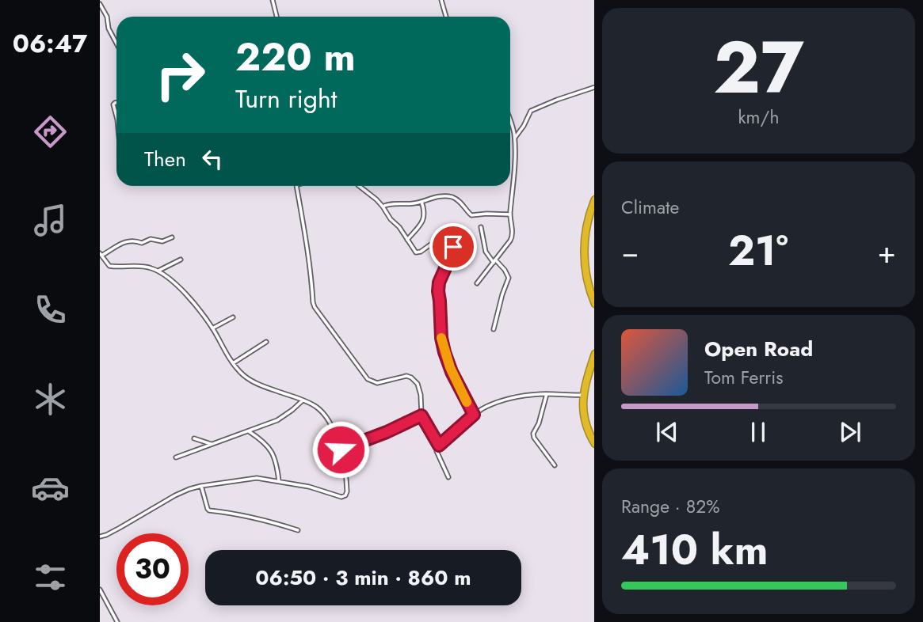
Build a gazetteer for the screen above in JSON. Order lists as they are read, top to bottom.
{
  "page": {
    "tabs": "06:47",
    "tile": [
      ["27", "km/h"],
      "Climate",
      ["Range · 82%", "410 km"]
    ],
    "turn": ["220 m", "Turn right"],
    "then": "Then",
    "heat": ["−", "21°", "+"],
    "song": ["Open Road", "Tom Ferris"],
    "limit": "30",
    "trip": "06:50 · 3 min · 860 m"
  }
}
